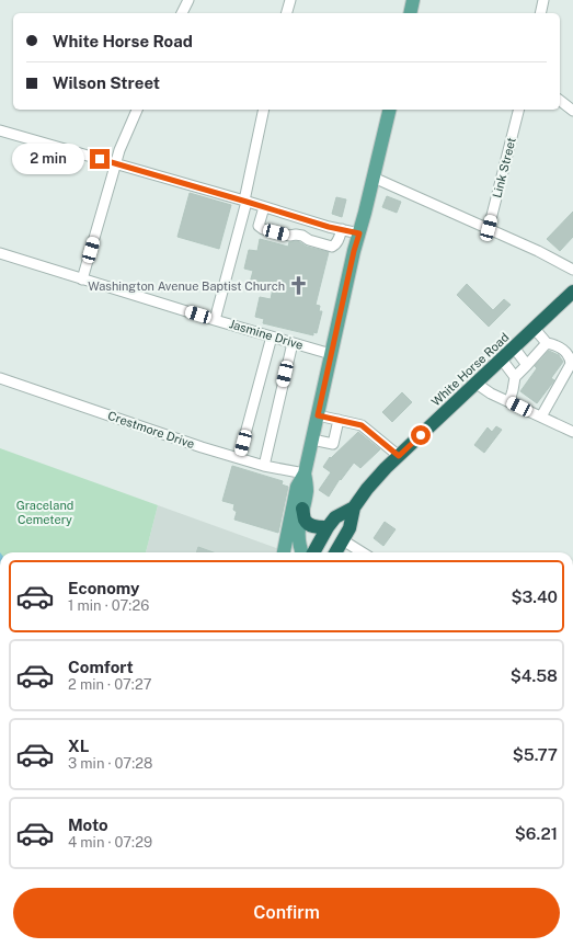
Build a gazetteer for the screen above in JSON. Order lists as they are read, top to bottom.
{
  "streets": {
    "highway": ["White Horse Road"],
    "street": ["Link Street", "Jasmine Drive", "Crestmore Drive"]
  },
  "parks": ["Graceland Cemetery"],
  "places": {
    "church": ["Washington Avenue Baptist Church"]
  },
  "page": {
    "banner": ["White Horse Road", "Wilson Street"],
    "bubble": "2 min",
    "list": [
      {
        "name": "Economy",
        "note": "1 min · 07:26",
        "value": "$3.40"
      },
      {
        "name": "Comfort",
        "note": "2 min · 07:27",
        "value": "$4.58"
      },
      {
        "name": "XL",
        "note": "3 min · 07:28",
        "value": "$5.77"
      },
      {
        "name": "Moto",
        "note": "4 min · 07:29",
        "value": "$6.21"
      }
    ],
    "buttons": "Confirm"
  }
}
